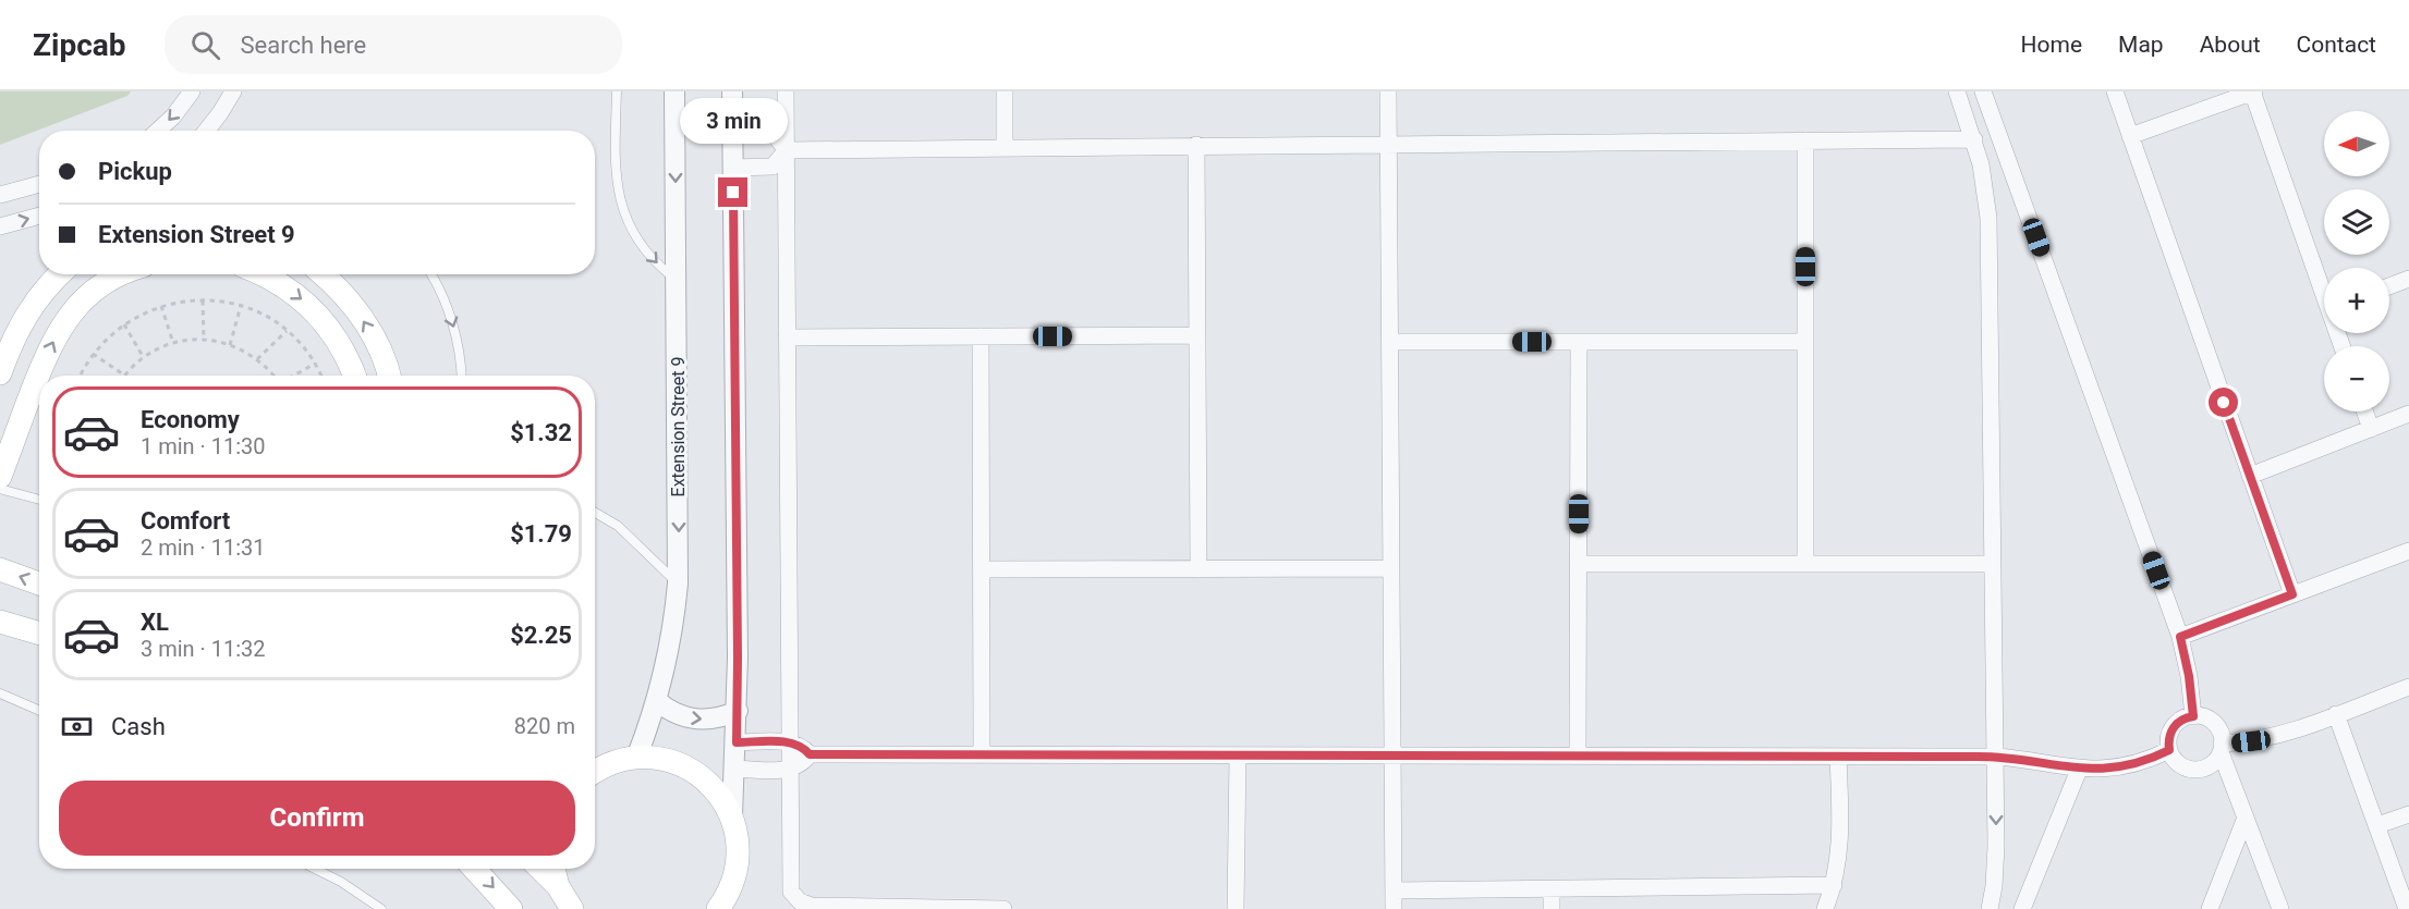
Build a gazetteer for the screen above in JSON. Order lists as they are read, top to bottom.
{
  "streets": {
    "street": ["Extension Street 9"]
  },
  "north": "left",
  "page": {
    "header": "Zipcab",
    "search": "Search here",
    "nav": [
      "Home",
      "Map",
      "About",
      "Contact"
    ],
    "bubble": "3 min",
    "map_buttons": ["+", "−"],
    "banner": ["Pickup", "Extension Street 9"],
    "list": [
      {
        "name": "Economy",
        "note": "1 min · 11:30",
        "value": "$1.32"
      },
      {
        "name": "Comfort",
        "note": "2 min · 11:31",
        "value": "$1.79"
      },
      {
        "name": "XL",
        "note": "3 min · 11:32",
        "value": "$2.25"
      }
    ],
    "pay": ["Cash", "820 m"],
    "buttons": "Confirm"
  }
}
